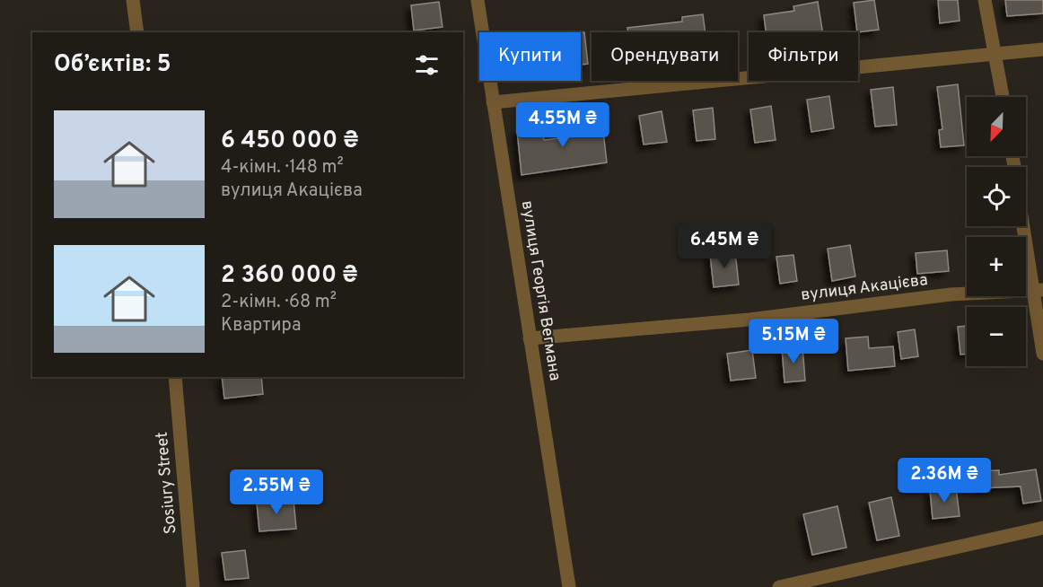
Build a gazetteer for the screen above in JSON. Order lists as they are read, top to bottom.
{
  "streets": {
    "street": ["вулиця Акацієва", "вулиця Георгія Вегмана", "Sosiury Street"]
  },
  "crossings": [
    ["вулиця Акацієва", "вулиця Георгія Вегмана"]
  ],
  "north": "bottom left",
  "page": {
    "chip": ["Купити", "Орендувати", "Фільтри"],
    "heading": "Об’єктів: 5",
    "map_buttons": ["+", "−"],
    "list": [
      {
        "name": "6 450 000 ₴",
        "note": "4-кімн. · 148 m² · вулиця Акацієва"
      },
      {
        "name": "2 360 000 ₴",
        "note": "2-кімн. · 68 m² · Квартира"
      }
    ],
    "price": [
      "4.55M ₴",
      "6.45M ₴",
      "5.15M ₴",
      "2.36M ₴",
      "2.55M ₴"
    ]
  }
}
